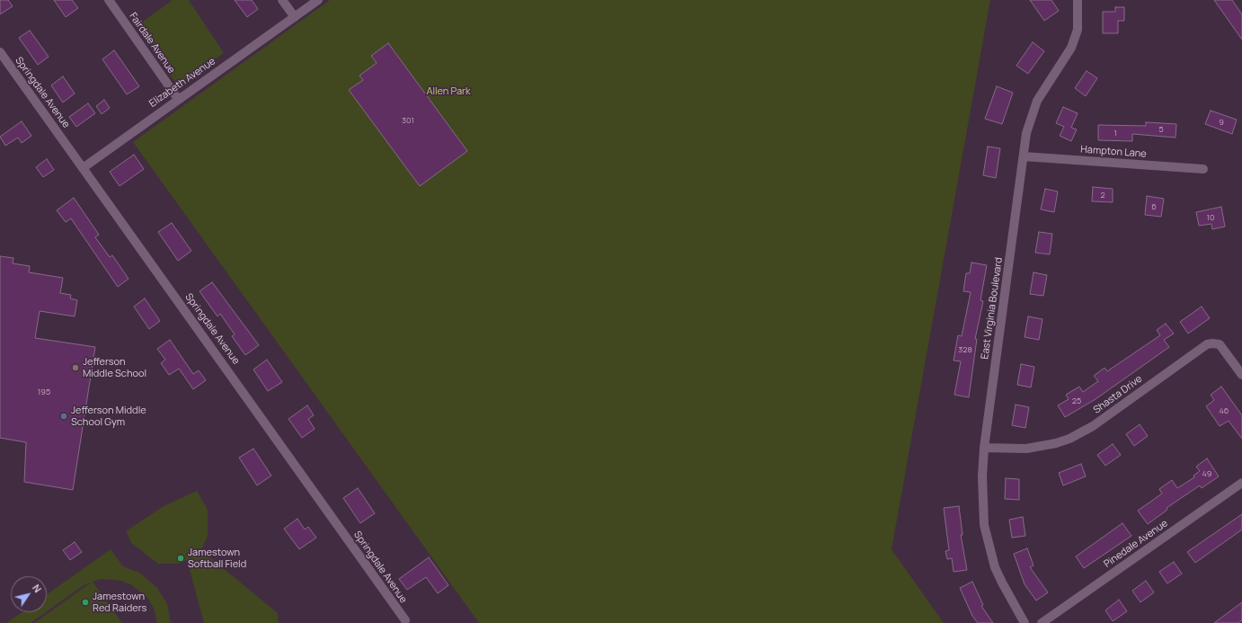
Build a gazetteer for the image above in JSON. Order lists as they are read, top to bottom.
{
  "streets": {
    "street": [
      "Fairdale Avenue",
      "Elizabeth Avenue",
      "Springdale Avenue",
      "Hampton Lane",
      "East Virginia Boulevard",
      "Shasta Drive",
      "Pinedale Avenue"
    ]
  },
  "crossings": [
    ["Fairdale Avenue", "Elizabeth Avenue"],
    ["Elizabeth Avenue", "Springdale Avenue"],
    ["Hampton Lane", "East Virginia Boulevard"],
    ["East Virginia Boulevard", "Shasta Drive"]
  ],
  "parks": ["Allen Park"],
  "places": [
    "Jefferson Middle School",
    "Jefferson Middle School Gym",
    "Jamestown Softball Field",
    "Jamestown Red Raiders"
  ],
  "house_numbers": [
    "301",
    "9",
    "5",
    "1",
    "2",
    "6",
    "10",
    "328",
    "195",
    "25",
    "46",
    "49"
  ],
  "north": "top right"
}
